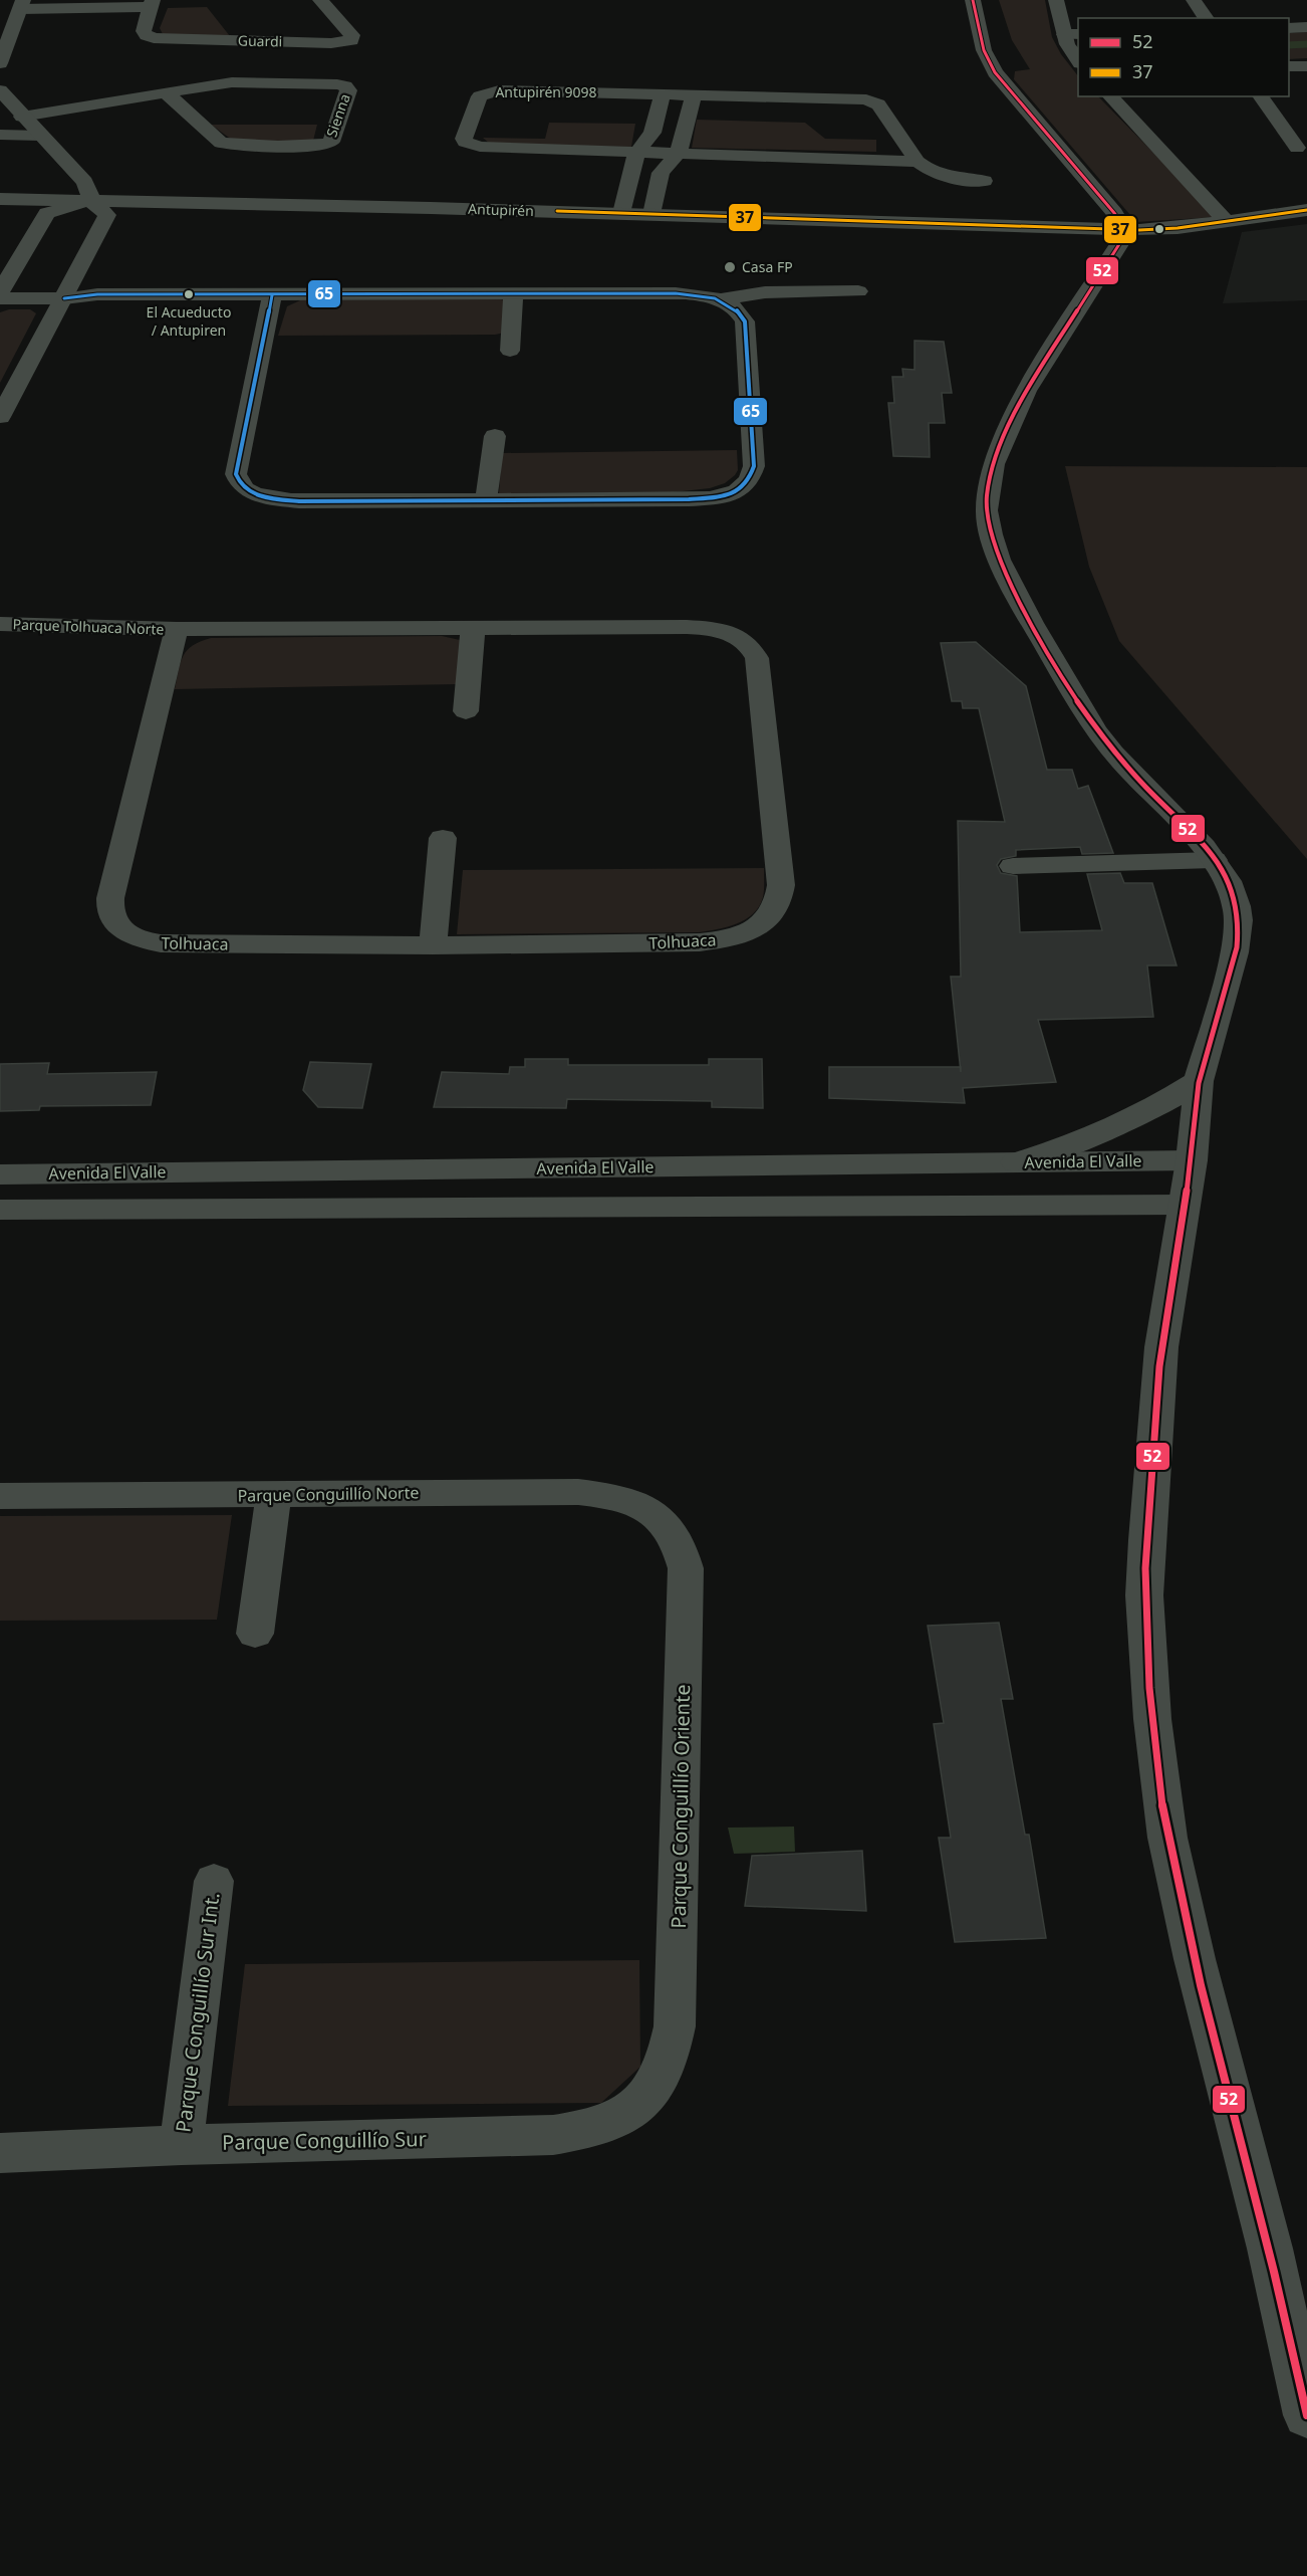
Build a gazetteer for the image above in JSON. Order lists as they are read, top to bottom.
{
  "streets": {
    "street": [
      "Guardi",
      "Antupirén 9098",
      "Sienna",
      "Antupirén",
      "Parque Tolhuaca Norte",
      "Tolhuaca",
      "Avenida El Valle",
      "Parque Conguillío Norte",
      "Parque Conguillío Oriente",
      "Parque Conguillío Sur Int.",
      "Parque Conguillío Sur"
    ]
  },
  "crossings": [
    ["Parque Tolhuaca Norte", "Tolhuaca"],
    ["Parque Conguillío Norte", "Parque Conguillío Oriente"],
    ["Parque Conguillío Oriente", "Parque Conguillío Sur"],
    ["Parque Conguillío Sur Int.", "Parque Conguillío Sur"]
  ],
  "places": ["Casa FP", "El Acueducto / Antupiren"],
  "lines": ["transit line 52", "transit line 37", "transit line 65"],
  "legend": ["52", "37"]
}
